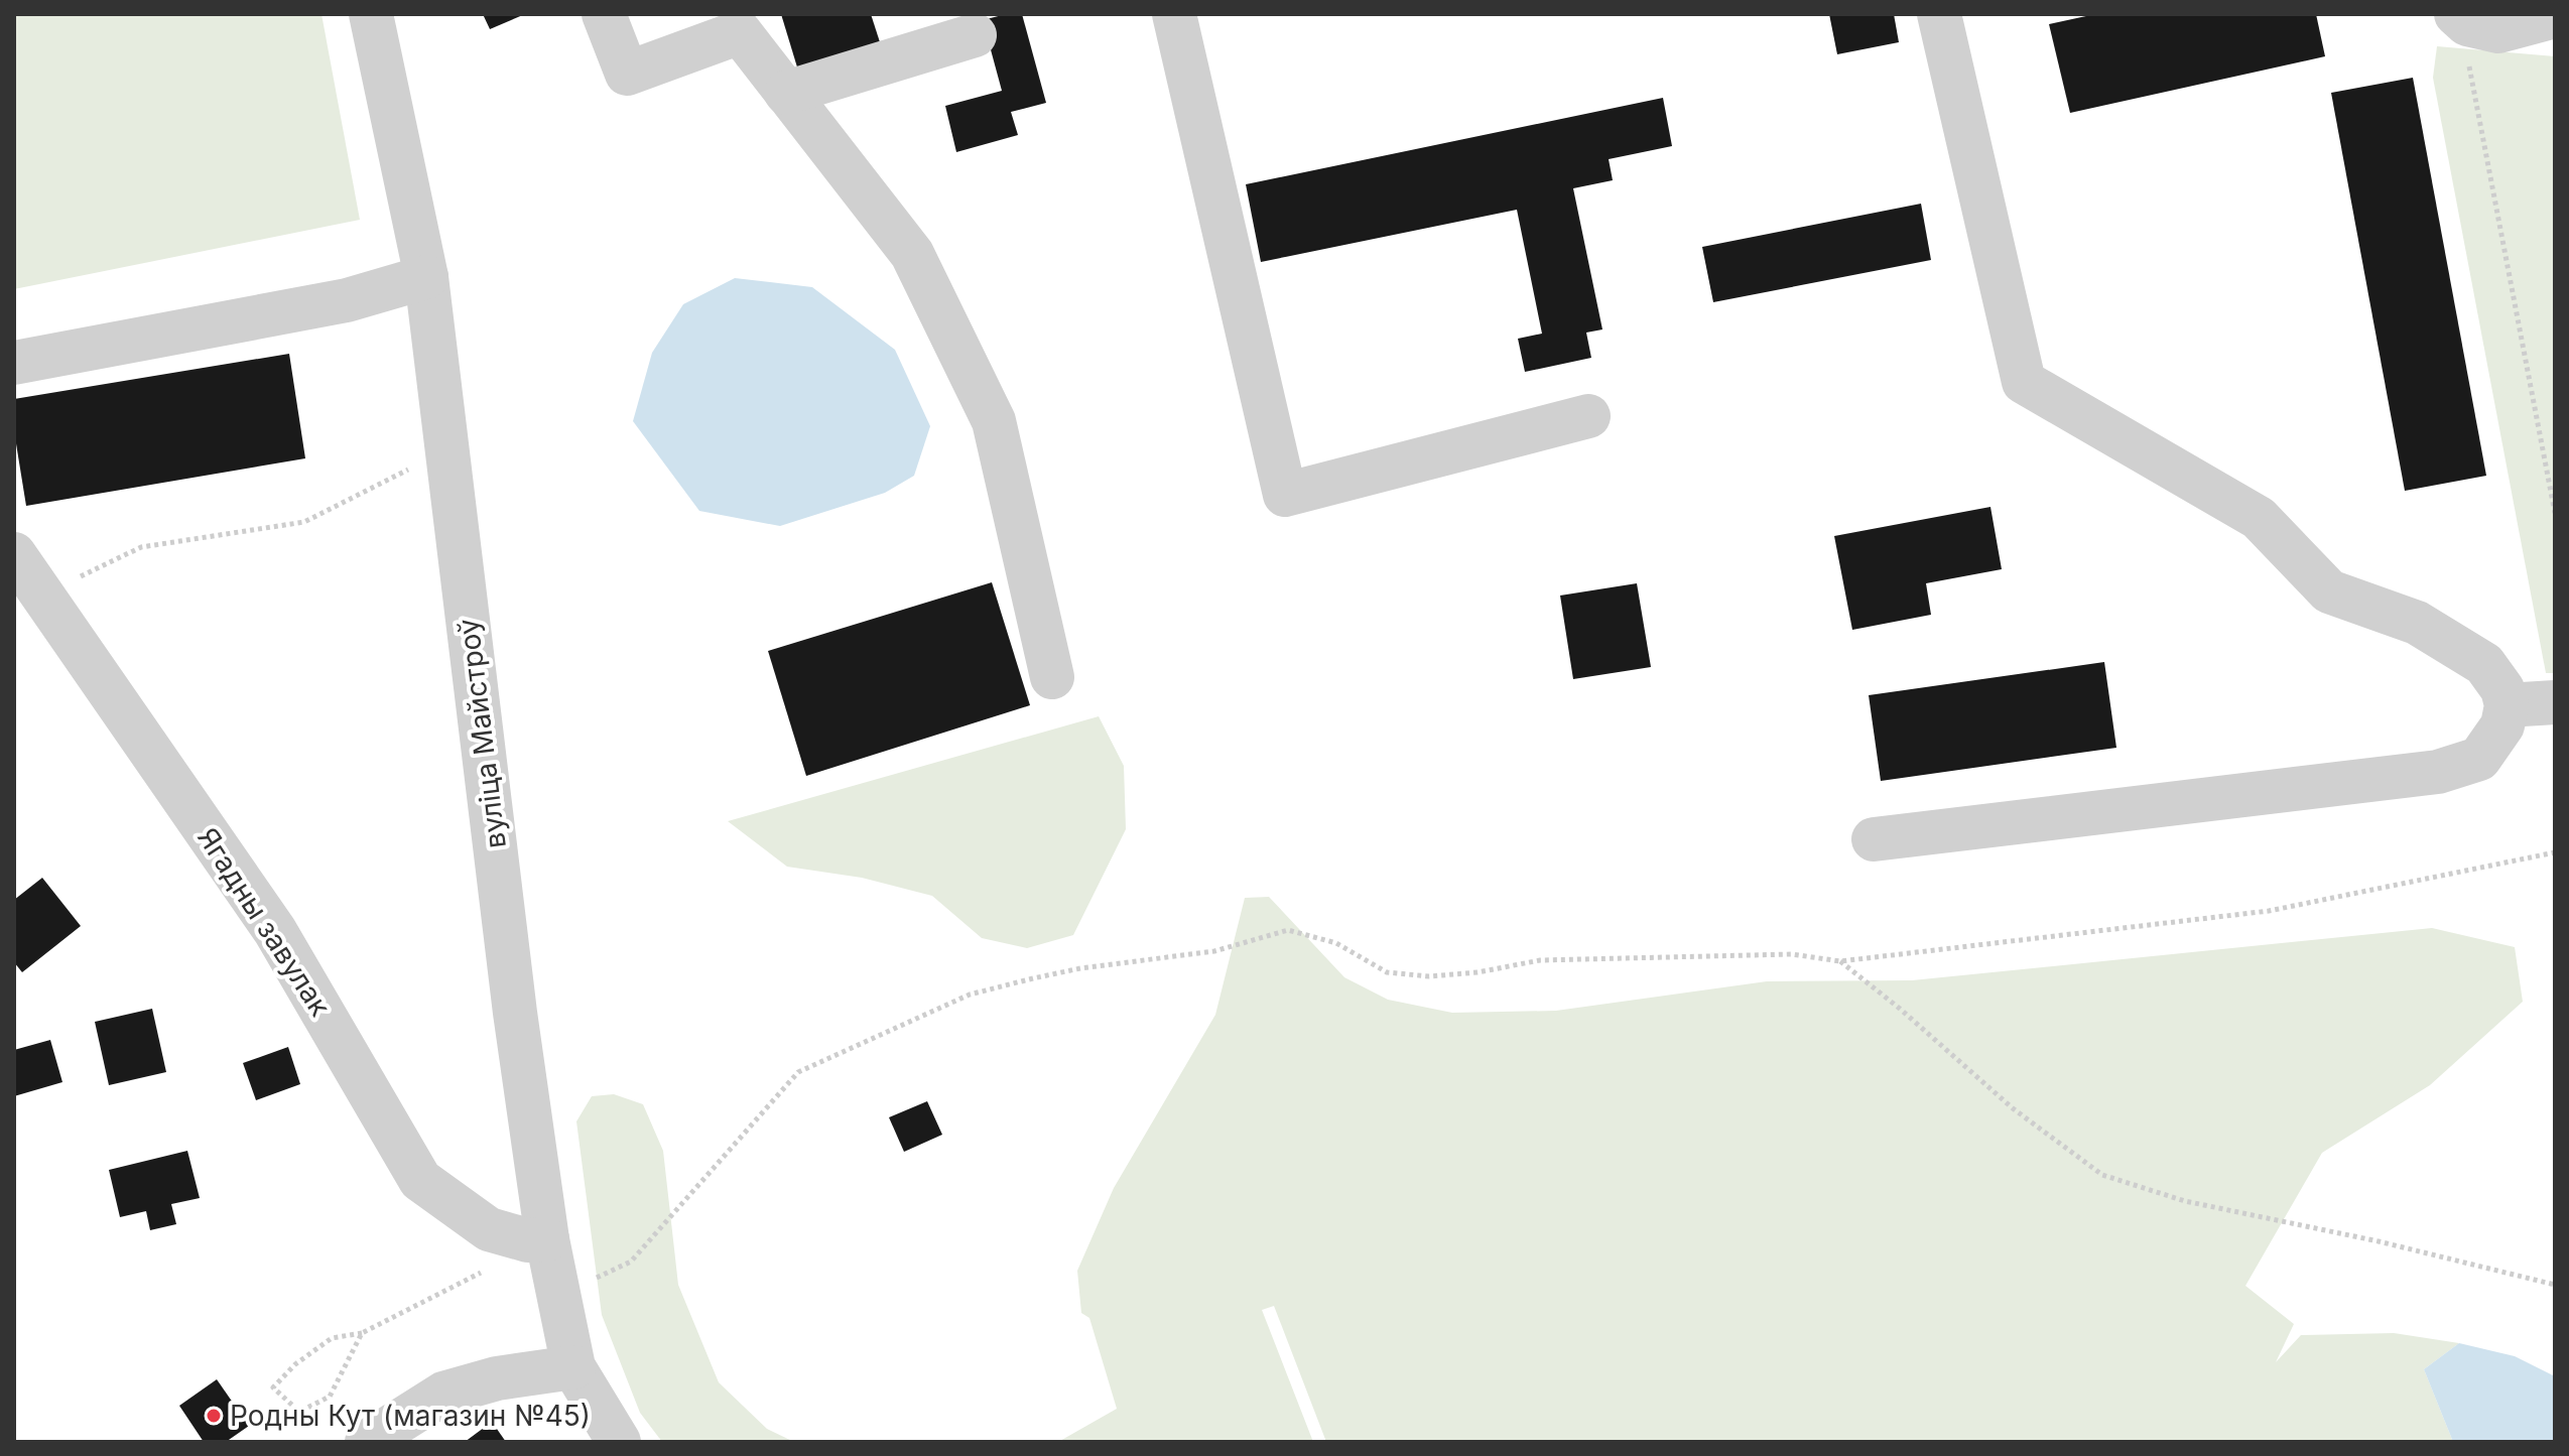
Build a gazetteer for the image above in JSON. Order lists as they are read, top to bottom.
{
  "streets": {
    "street": ["вуліца Майстроў", "Ягадны завулак"]
  },
  "crossings": [
    ["вуліца Майстроў", "Ягадны завулак"]
  ],
  "places": ["Родны Кут (магазин №45)"]
}
